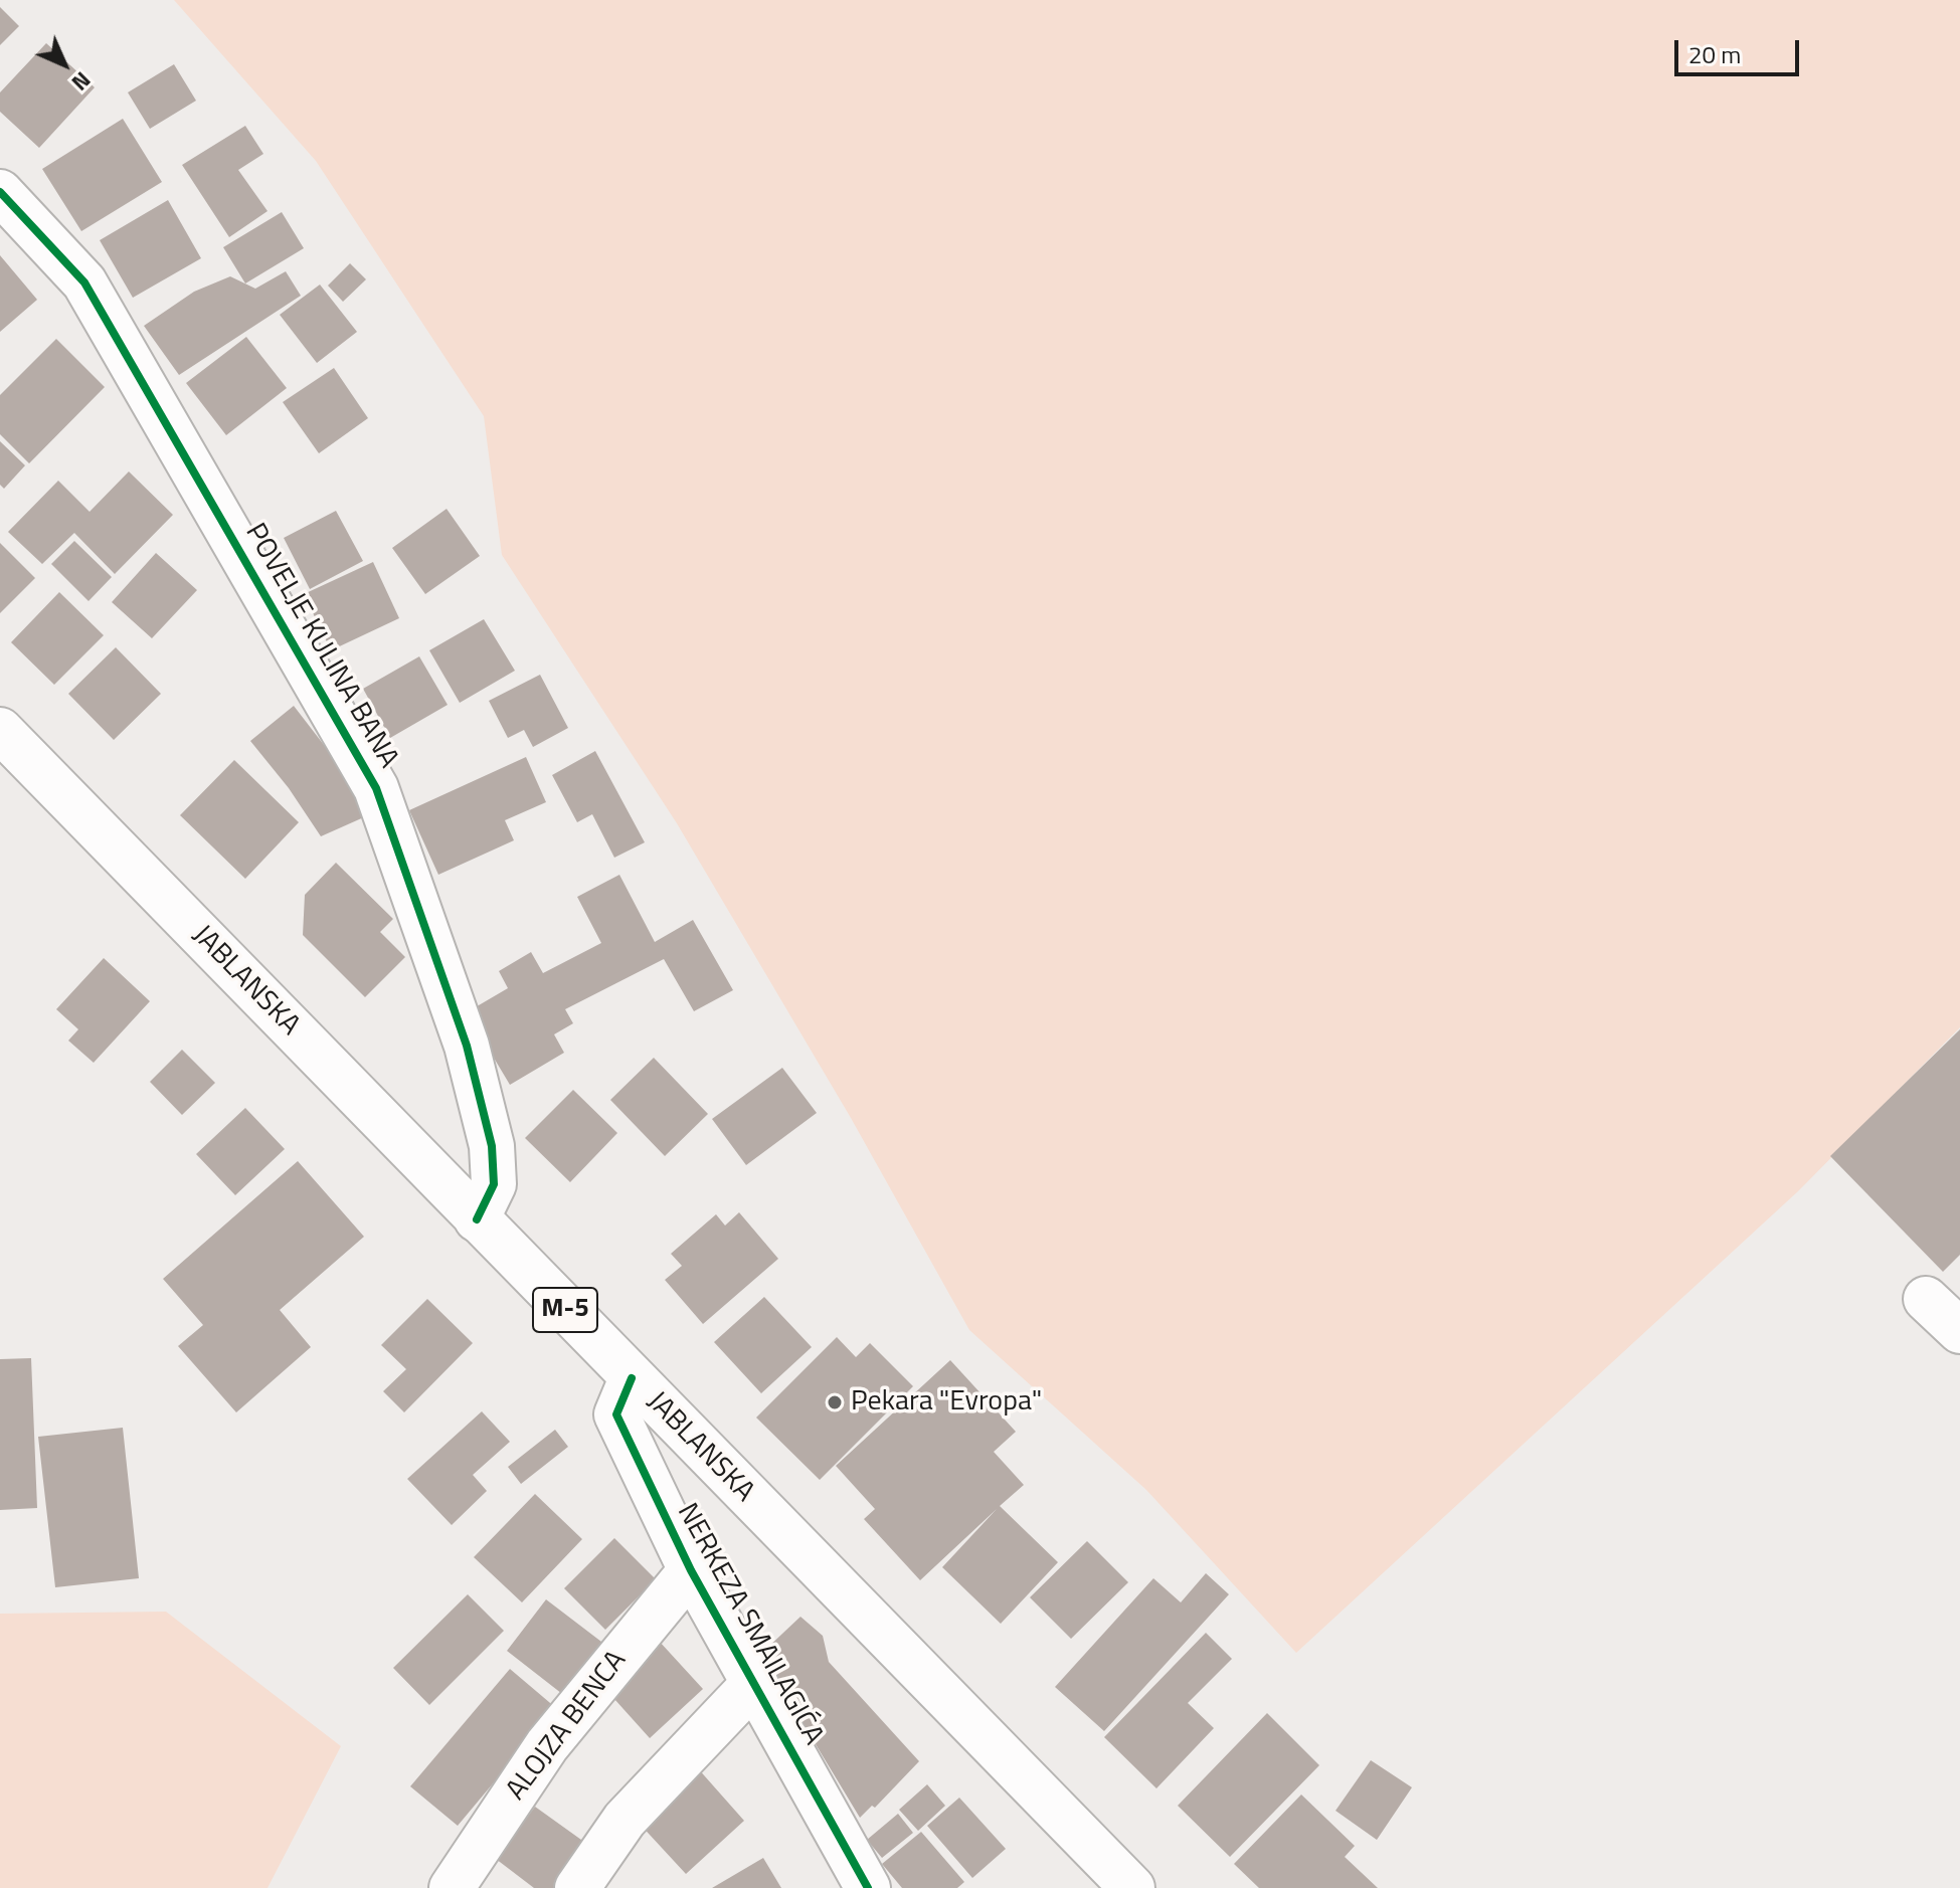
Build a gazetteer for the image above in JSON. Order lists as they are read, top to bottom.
{
  "streets": {
    "street": [
      "POVELJE KULINA BANA",
      "JABLANSKA",
      "M-5",
      "NERKEZA SMAILAGIĆA",
      "ALOJZA BENCA"
    ]
  },
  "crossings": [
    ["POVELJE KULINA BANA", "JABLANSKA"],
    ["JABLANSKA", "NERKEZA SMAILAGIĆA"],
    ["NERKEZA SMAILAGIĆA", "ALOJZA BENCA"]
  ],
  "places": ["Pekara \"Evropa\""],
  "scale_bar": "20 m",
  "north": "bottom right"
}
